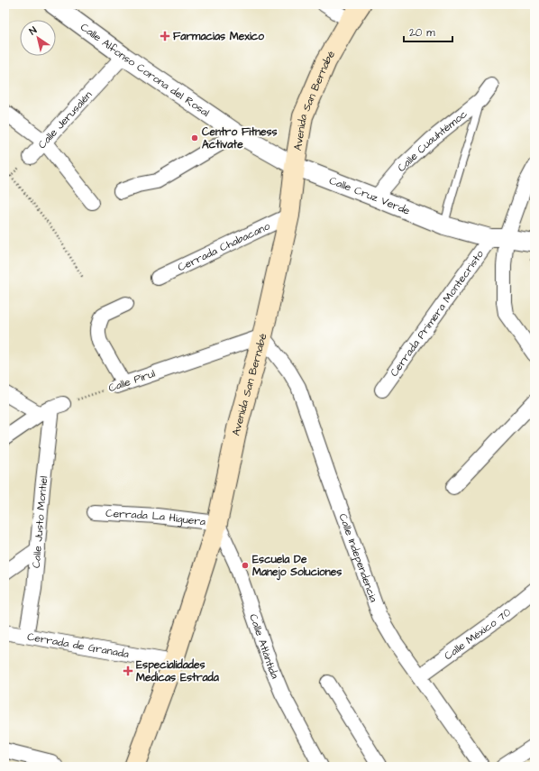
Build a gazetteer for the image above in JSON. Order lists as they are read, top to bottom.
{
  "streets": {
    "main road": ["Avenida San Bernabé"],
    "street": [
      "Calle Alfonso Corona del Rosal",
      "Calle Jerusalén",
      "Calle Cuauhtémoc",
      "Calle Cruz Verde",
      "Cerrada Chabacano",
      "Cerrada Primera Montecristo",
      "Calle Pirul",
      "Cerrada La Higuera",
      "Calle Justo Montiel",
      "Calle Independencia",
      "Calle México 70",
      "Cerrada de Granada",
      "Calle Atlántida"
    ]
  },
  "crossings": [
    ["Calle Alfonso Corona del Rosal", "Avenida San Bernabé"],
    ["Calle Alfonso Corona del Rosal", "Calle Jerusalén"],
    ["Calle Alfonso Corona del Rosal", "Calle Cruz Verde"],
    ["Avenida San Bernabé", "Calle Cruz Verde"],
    ["Avenida San Bernabé", "Cerrada Chabacano"],
    ["Avenida San Bernabé", "Calle Pirul"],
    ["Avenida San Bernabé", "Cerrada La Higuera"],
    ["Avenida San Bernabé", "Calle Independencia"],
    ["Avenida San Bernabé", "Cerrada de Granada"],
    ["Avenida San Bernabé", "Calle Atlántida"],
    ["Calle Cuauhtémoc", "Calle Cruz Verde"],
    ["Calle Cruz Verde", "Cerrada Primera Montecristo"],
    ["Calle Pirul", "Calle Justo Montiel"],
    ["Calle Pirul", "Calle Independencia"],
    ["Cerrada La Higuera", "Calle Atlántida"],
    ["Calle Justo Montiel", "Cerrada de Granada"],
    ["Calle Independencia", "Calle México 70"]
  ],
  "places": {
    "health": ["Farmacias Mexico", "Especialidades Medicas Estrada"],
    "other": ["Centro Fitness Activate", "Escuela De Manejo Soluciones"]
  },
  "scale_bar": "20 m",
  "north": "top left"
}
